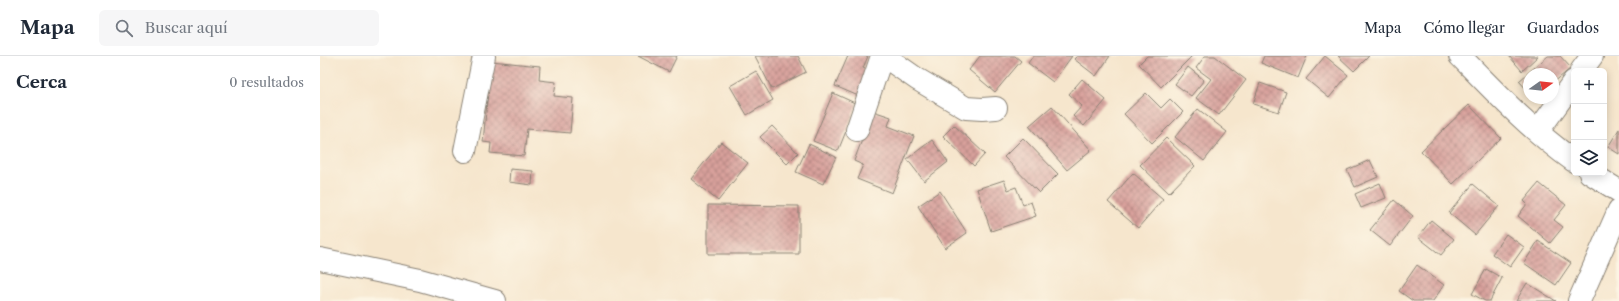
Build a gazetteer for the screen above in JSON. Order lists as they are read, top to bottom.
{
  "north": "right",
  "page": {
    "header": "Mapa",
    "search": "Buscar aquí",
    "nav": ["Mapa", "Cómo llegar", "Guardados"],
    "heading": ["Cerca", "0 resultados"],
    "map_buttons": ["+", "−"]
  }
}
